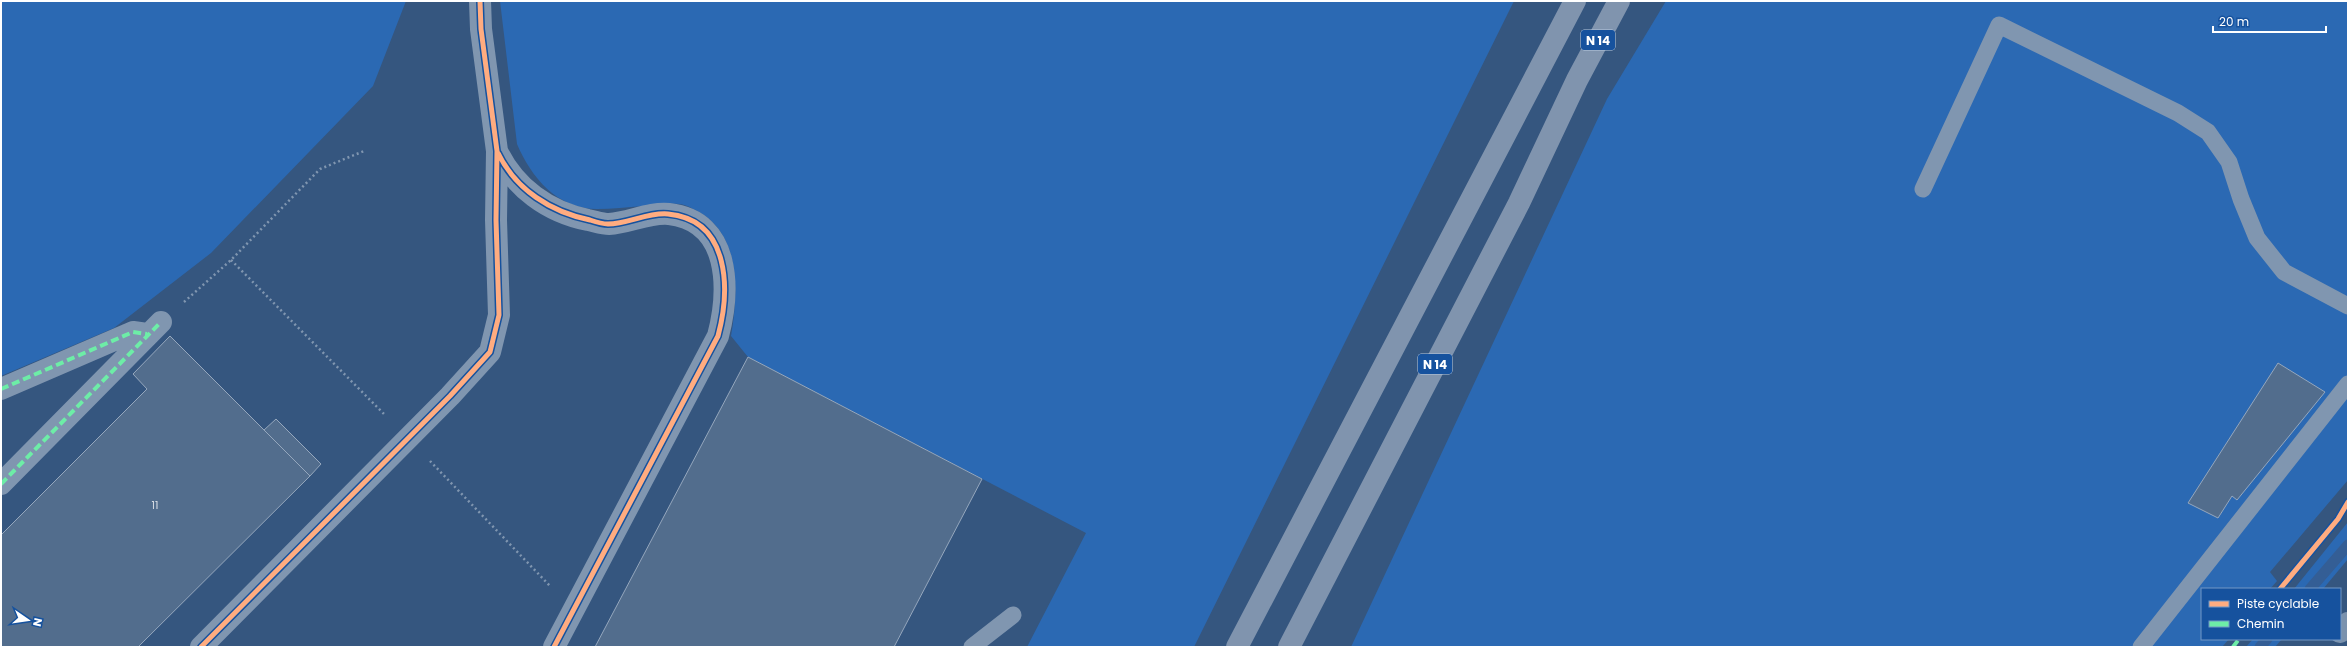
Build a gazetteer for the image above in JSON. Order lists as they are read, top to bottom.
{
  "streets": {
    "highway": ["N 14"]
  },
  "house_numbers": ["11"],
  "legend": ["Piste cyclable", "Chemin"],
  "scale_bar": "20 m",
  "north": "right"
}
